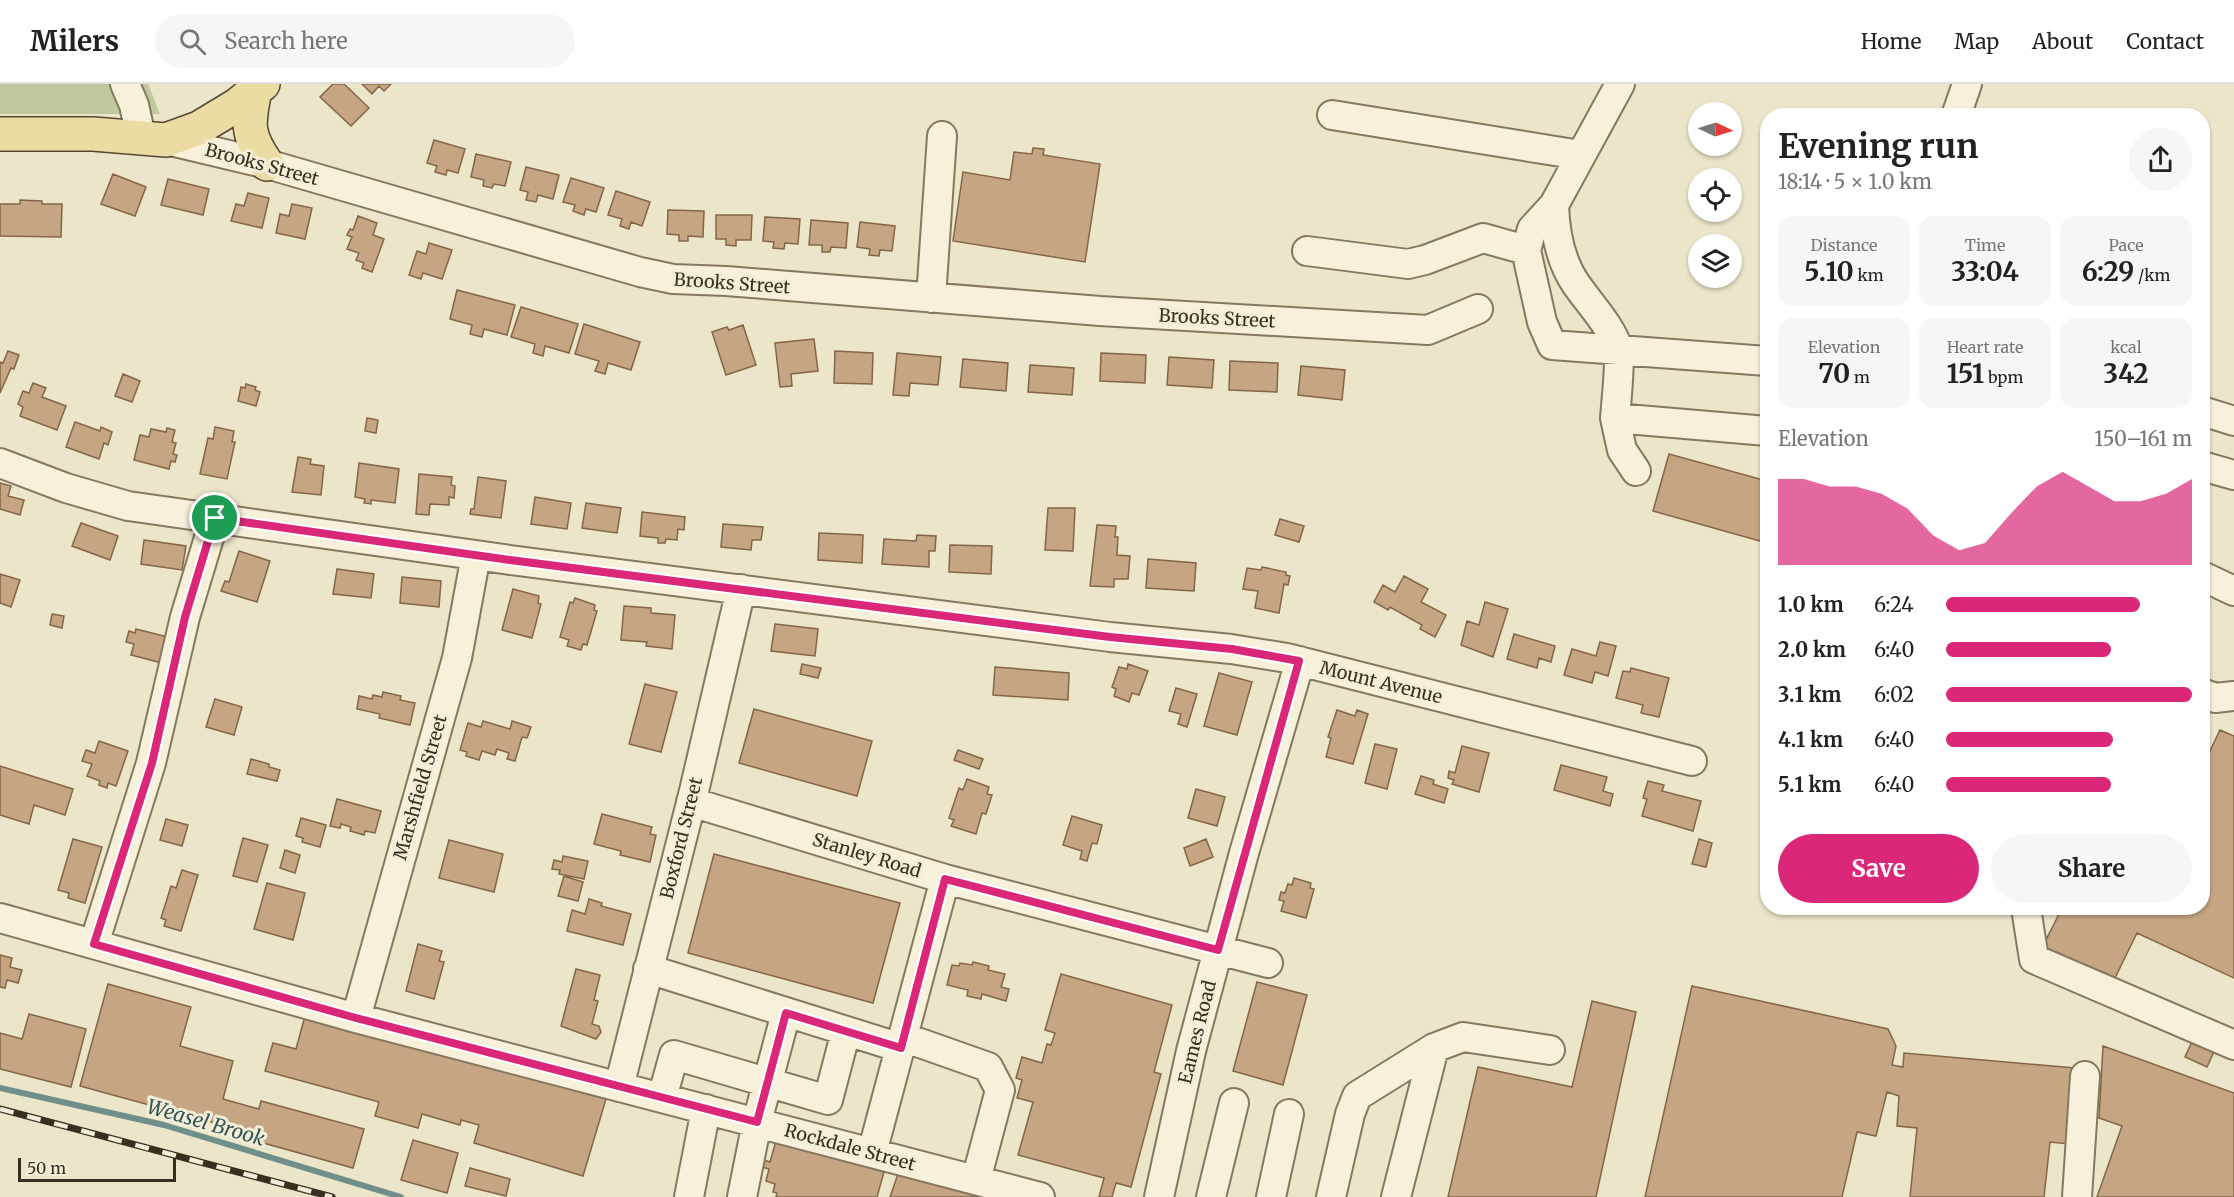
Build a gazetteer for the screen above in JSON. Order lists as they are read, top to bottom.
{
  "streets": {
    "main road": ["Brooks Street"],
    "street": [
      "Mount Avenue",
      "Marshfield Street",
      "Boxford Street",
      "Stanley Road",
      "Eames Road",
      "Rockdale Street"
    ]
  },
  "crossings": [
    ["Mount Avenue", "Marshfield Street"],
    ["Mount Avenue", "Boxford Street"],
    ["Mount Avenue", "Eames Road"],
    ["Marshfield Street", "Rockdale Street"],
    ["Boxford Street", "Stanley Road"],
    ["Boxford Street", "Rockdale Street"],
    ["Stanley Road", "Eames Road"]
  ],
  "water": ["Weasel Brook"],
  "scale_bar": "50 m",
  "north": "right",
  "page": {
    "header": "Milers",
    "search": "Search here",
    "nav": [
      "Home",
      "Map",
      "About",
      "Contact"
    ],
    "heading": ["Evening run", "18:14 · 5 × 1.0 km"],
    "stats": [
      ["Distance", "5.10 km"],
      ["Time", "33:04"],
      ["Pace", "6:29 /km"],
      ["Elevation", "70 m"],
      ["Heart rate", "151 bpm"],
      ["kcal", "342"]
    ],
    "chart": ["Elevation", "150–161 m"],
    "list": [
      {
        "name": "1.0 km",
        "note": "6:24"
      },
      {
        "name": "2.0 km",
        "note": "6:40"
      },
      {
        "name": "3.1 km",
        "note": "6:02"
      },
      {
        "name": "4.1 km",
        "note": "6:40"
      },
      {
        "name": "5.1 km",
        "note": "6:40"
      }
    ],
    "buttons": ["Save", "Share"],
    "scale": "50 m"
  }
}
